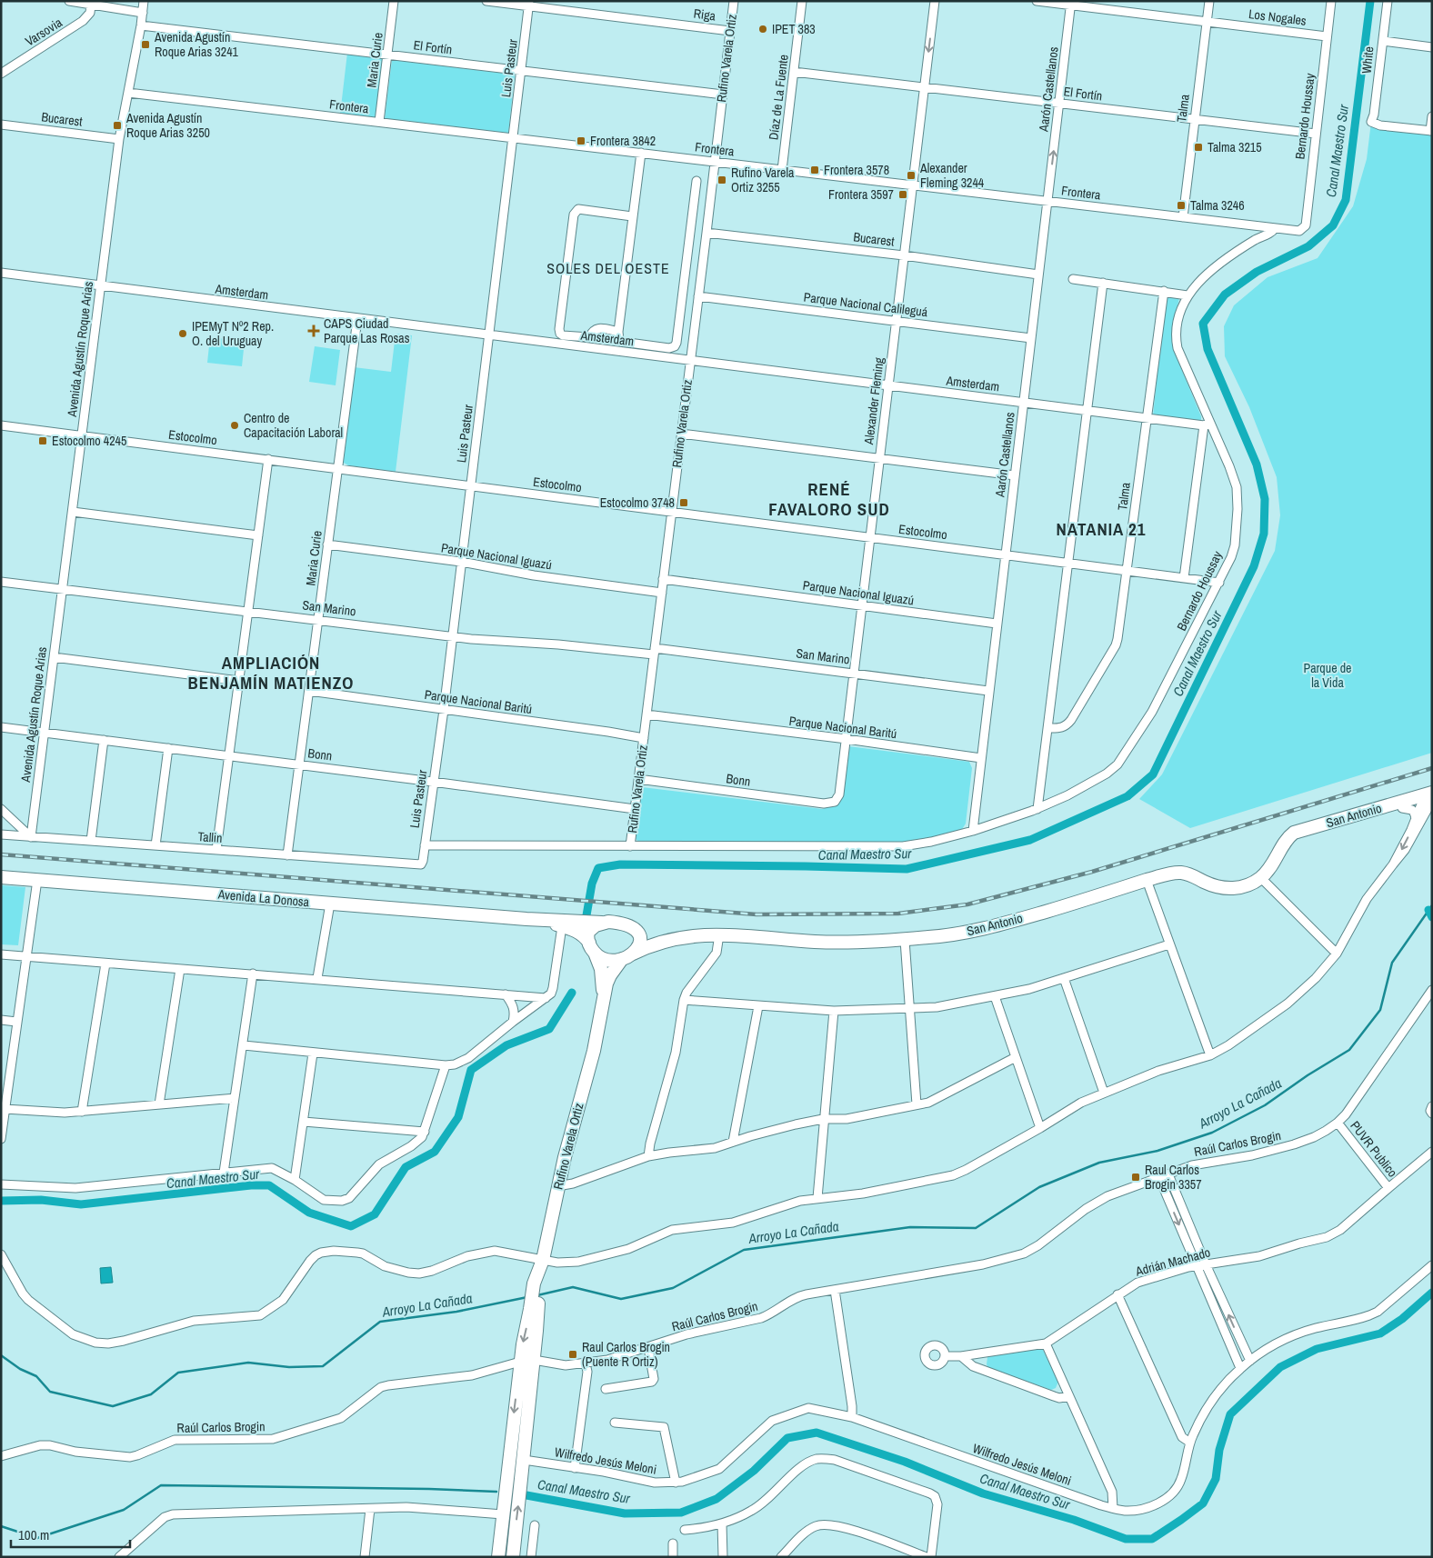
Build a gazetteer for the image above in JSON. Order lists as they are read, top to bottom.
{
  "streets": {
    "main road": ["Rufino Varela Ortiz", "San Antonio", "Avenida La Donosa"],
    "street": [
      "Riga",
      "Los Nogales",
      "Varsovia",
      "El Fortín",
      "Maria Curie",
      "White",
      "Luis Pasteur",
      "Aarón Castellanos",
      "Díaz de La Fuente",
      "Frontera",
      "Talma",
      "Bernardo Houssay",
      "Bucarest",
      "Amsterdam",
      "Parque Nacional Calileguá",
      "Avenida Agustín Roque Arias",
      "Alexander Fleming",
      "Estocolmo",
      "Parque Nacional Iguazú",
      "San Marino",
      "Parque Nacional Baritú",
      "Bonn",
      "Tallin",
      "Raúl Carlos Brogin",
      "PUVR Publico",
      "Adrián Machado",
      "Wilfredo Jesús Meloni"
    ]
  },
  "crossings": [
    ["Riga", "Rufino Varela Ortiz"],
    ["Riga", "Luis Pasteur"],
    ["Los Nogales", "Aarón Castellanos"],
    ["Los Nogales", "Talma"],
    ["Los Nogales", "Bernardo Houssay"],
    ["El Fortín", "Rufino Varela Ortiz"],
    ["El Fortín", "Maria Curie"],
    ["El Fortín", "Luis Pasteur"],
    ["El Fortín", "Aarón Castellanos"],
    ["El Fortín", "Díaz de La Fuente"],
    ["El Fortín", "Talma"],
    ["El Fortín", "Bernardo Houssay"],
    ["El Fortín", "Avenida Agustín Roque Arias"],
    ["El Fortín", "Alexander Fleming"],
    ["Rufino Varela Ortiz", "Frontera"],
    ["Rufino Varela Ortiz", "Bernardo Houssay"],
    ["Rufino Varela Ortiz", "Bucarest"],
    ["Rufino Varela Ortiz", "Amsterdam"],
    ["Rufino Varela Ortiz", "Parque Nacional Calileguá"],
    ["Rufino Varela Ortiz", "Estocolmo"],
    ["Rufino Varela Ortiz", "Parque Nacional Iguazú"],
    ["Rufino Varela Ortiz", "San Marino"],
    ["Rufino Varela Ortiz", "Parque Nacional Baritú"],
    ["Rufino Varela Ortiz", "Bonn"],
    ["Rufino Varela Ortiz", "San Antonio"],
    ["Rufino Varela Ortiz", "Avenida La Donosa"],
    ["Maria Curie", "Frontera"],
    ["Maria Curie", "Amsterdam"],
    ["Maria Curie", "Estocolmo"],
    ["Maria Curie", "Parque Nacional Iguazú"],
    ["Maria Curie", "San Marino"],
    ["Maria Curie", "Parque Nacional Baritú"],
    ["Maria Curie", "Bonn"],
    ["Maria Curie", "Tallin"],
    ["Luis Pasteur", "Frontera"],
    ["Luis Pasteur", "Bernardo Houssay"],
    ["Luis Pasteur", "Amsterdam"],
    ["Luis Pasteur", "Estocolmo"],
    ["Luis Pasteur", "Parque Nacional Iguazú"],
    ["Luis Pasteur", "San Marino"],
    ["Luis Pasteur", "Parque Nacional Baritú"],
    ["Luis Pasteur", "Bonn"],
    ["Luis Pasteur", "Tallin"],
    ["Aarón Castellanos", "Frontera"],
    ["Aarón Castellanos", "Bernardo Houssay"],
    ["Aarón Castellanos", "Bucarest"],
    ["Aarón Castellanos", "Amsterdam"],
    ["Aarón Castellanos", "Parque Nacional Calileguá"],
    ["Aarón Castellanos", "Estocolmo"],
    ["Aarón Castellanos", "Parque Nacional Iguazú"],
    ["Aarón Castellanos", "San Marino"],
    ["Aarón Castellanos", "Parque Nacional Baritú"],
    ["Díaz de La Fuente", "Frontera"],
    ["Frontera", "Talma"],
    ["Frontera", "Bernardo Houssay"],
    ["Frontera", "Avenida Agustín Roque Arias"],
    ["Frontera", "Alexander Fleming"],
    ["Talma", "Amsterdam"],
    ["Talma", "Estocolmo"],
    ["Bernardo Houssay", "Amsterdam"],
    ["Bernardo Houssay", "Estocolmo"],
    ["Bucarest", "Avenida Agustín Roque Arias"],
    ["Bucarest", "Alexander Fleming"],
    ["Amsterdam", "Avenida Agustín Roque Arias"],
    ["Amsterdam", "Alexander Fleming"],
    ["Parque Nacional Calileguá", "Alexander Fleming"],
    ["Avenida Agustín Roque Arias", "Estocolmo"],
    ["Avenida Agustín Roque Arias", "San Marino"],
    ["Avenida Agustín Roque Arias", "Bonn"],
    ["Avenida Agustín Roque Arias", "Tallin"],
    ["Alexander Fleming", "Estocolmo"],
    ["Alexander Fleming", "Parque Nacional Iguazú"],
    ["Alexander Fleming", "San Marino"],
    ["Alexander Fleming", "Parque Nacional Baritú"],
    ["Alexander Fleming", "Bonn"],
    ["San Antonio", "Avenida La Donosa"],
    ["Raúl Carlos Brogin", "PUVR Publico"],
    ["PUVR Publico", "Adrián Machado"]
  ],
  "districts": [
    "SOLES DEL OESTE",
    "RENÉ FAVALORO SUD",
    "NATANIA 21",
    "AMPLIACIÓN BENJAMÍN MATIENZO"
  ],
  "water": ["Canal Maestro Sur", "Arroyo La Cañada"],
  "parks": ["Parque de la Vida"],
  "places": {
    "other": ["IPET 383", "IPEMyT Nº2 Rep. O. del Uruguay", "Centro de Capacitación Laboral"],
    "transit": [
      "Avenida Agustín Roque Arias 3241",
      "Avenida Agustín Roque Arias 3250",
      "Frontera 3842",
      "Talma 3215",
      "Frontera 3578",
      "Alexander Fleming 3244",
      "Rufino Varela Ortiz 3255",
      "Frontera 3597",
      "Talma 3246",
      "Estocolmo 4245",
      "Estocolmo 3748",
      "Raul Carlos Brogin 3357",
      "Raul Carlos Brogin (Puente R Ortiz)"
    ],
    "health": ["CAPS Ciudad Parque Las Rosas"]
  },
  "scale_bar": "100 m"
}
